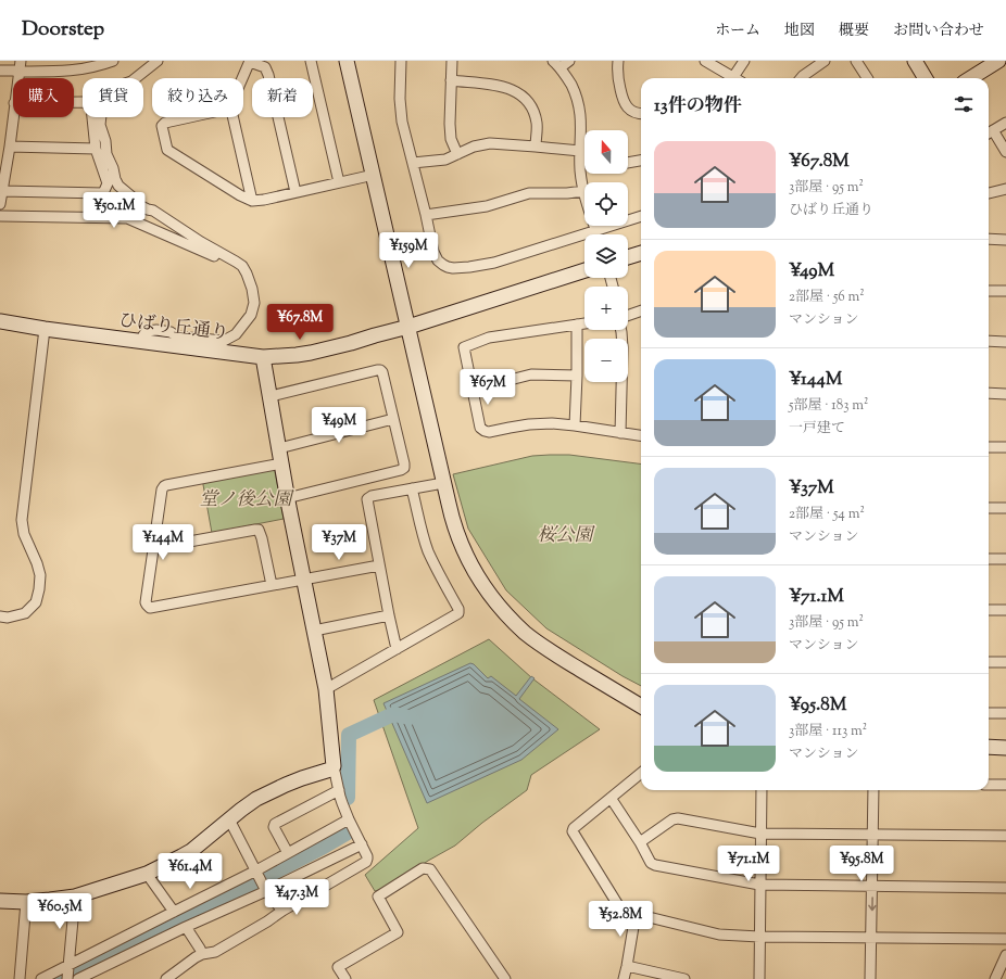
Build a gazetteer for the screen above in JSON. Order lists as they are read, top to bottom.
{
  "streets": {
    "street": ["ひばり丘通り"]
  },
  "parks": ["堂ノ後公園", "桜公園"],
  "north": "top",
  "page": {
    "header": "Doorstep",
    "nav": [
      "ホーム",
      "地図",
      "概要",
      "お問い合わせ"
    ],
    "chip": [
      "購入",
      "賃貸",
      "絞り込み",
      "新着"
    ],
    "heading": "13件の物件",
    "map_buttons": ["+", "−"],
    "list": [
      {
        "name": "¥67.8M",
        "note": "3部屋 · 95 m² · ひばり丘通り"
      },
      {
        "name": "¥49M",
        "note": "2部屋 · 56 m² · マンション"
      },
      {
        "name": "¥144M",
        "note": "5部屋 · 183 m² · 一戸建て"
      },
      {
        "name": "¥37M",
        "note": "2部屋 · 54 m² · マンション"
      },
      {
        "name": "¥71.1M",
        "note": "3部屋 · 95 m² · マンション"
      },
      {
        "name": "¥95.8M",
        "note": "3部屋 · 113 m² · マンション"
      }
    ],
    "price": [
      "¥50.1M",
      "¥159M",
      "¥67.8M",
      "¥67M",
      "¥49M",
      "¥144M",
      "¥37M",
      "¥71.1M",
      "¥95.8M",
      "¥61.4M",
      "¥47.3M",
      "¥60.5M",
      "¥52.8M"
    ]
  }
}
